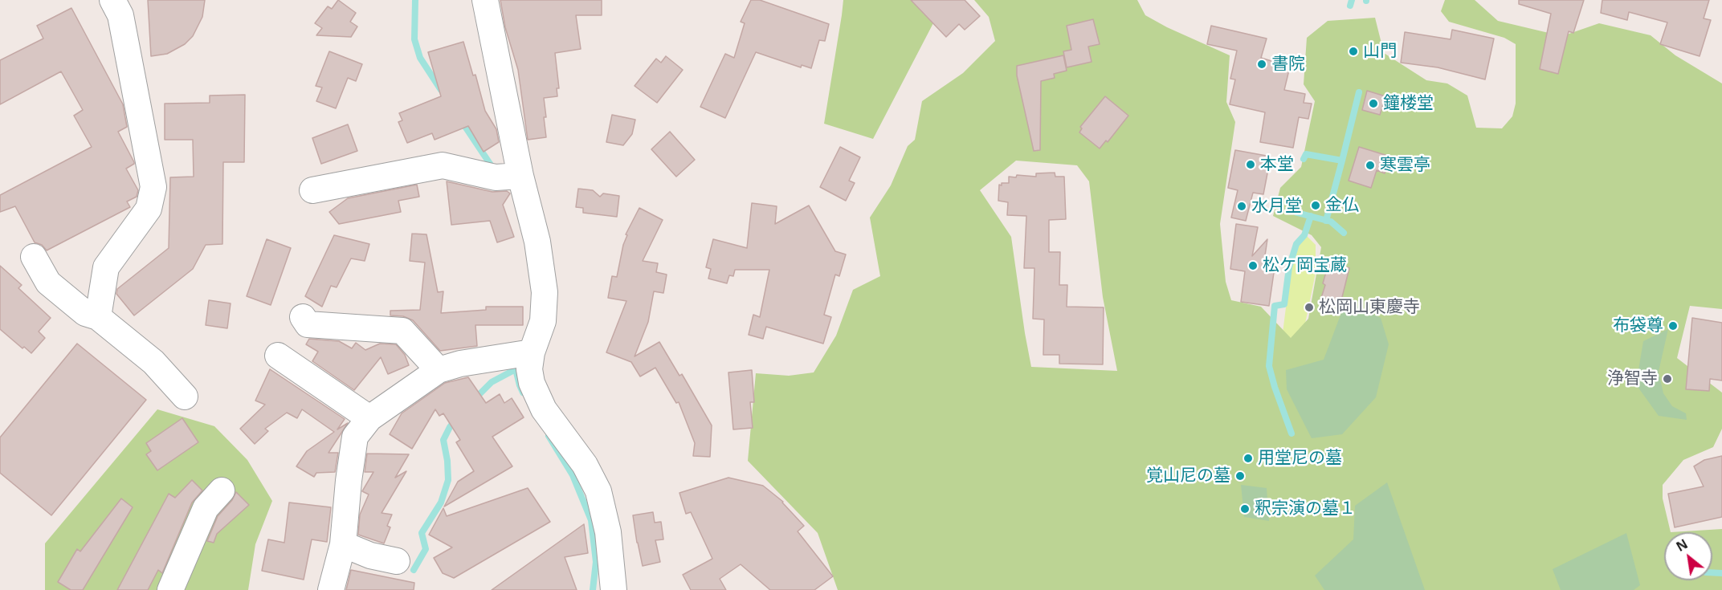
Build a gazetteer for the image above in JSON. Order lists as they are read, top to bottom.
{
  "places": [
    "山門",
    "書院",
    "鐘楼堂",
    "本堂",
    "寒雲亭",
    "金仏",
    "水月堂",
    "松ケ岡宝蔵",
    "松岡山東慶寺",
    "布袋尊",
    "浄智寺",
    "用堂尼の墓",
    "覚山尼の墓",
    "釈宗演の墓１"
  ],
  "north": "top left"
}
